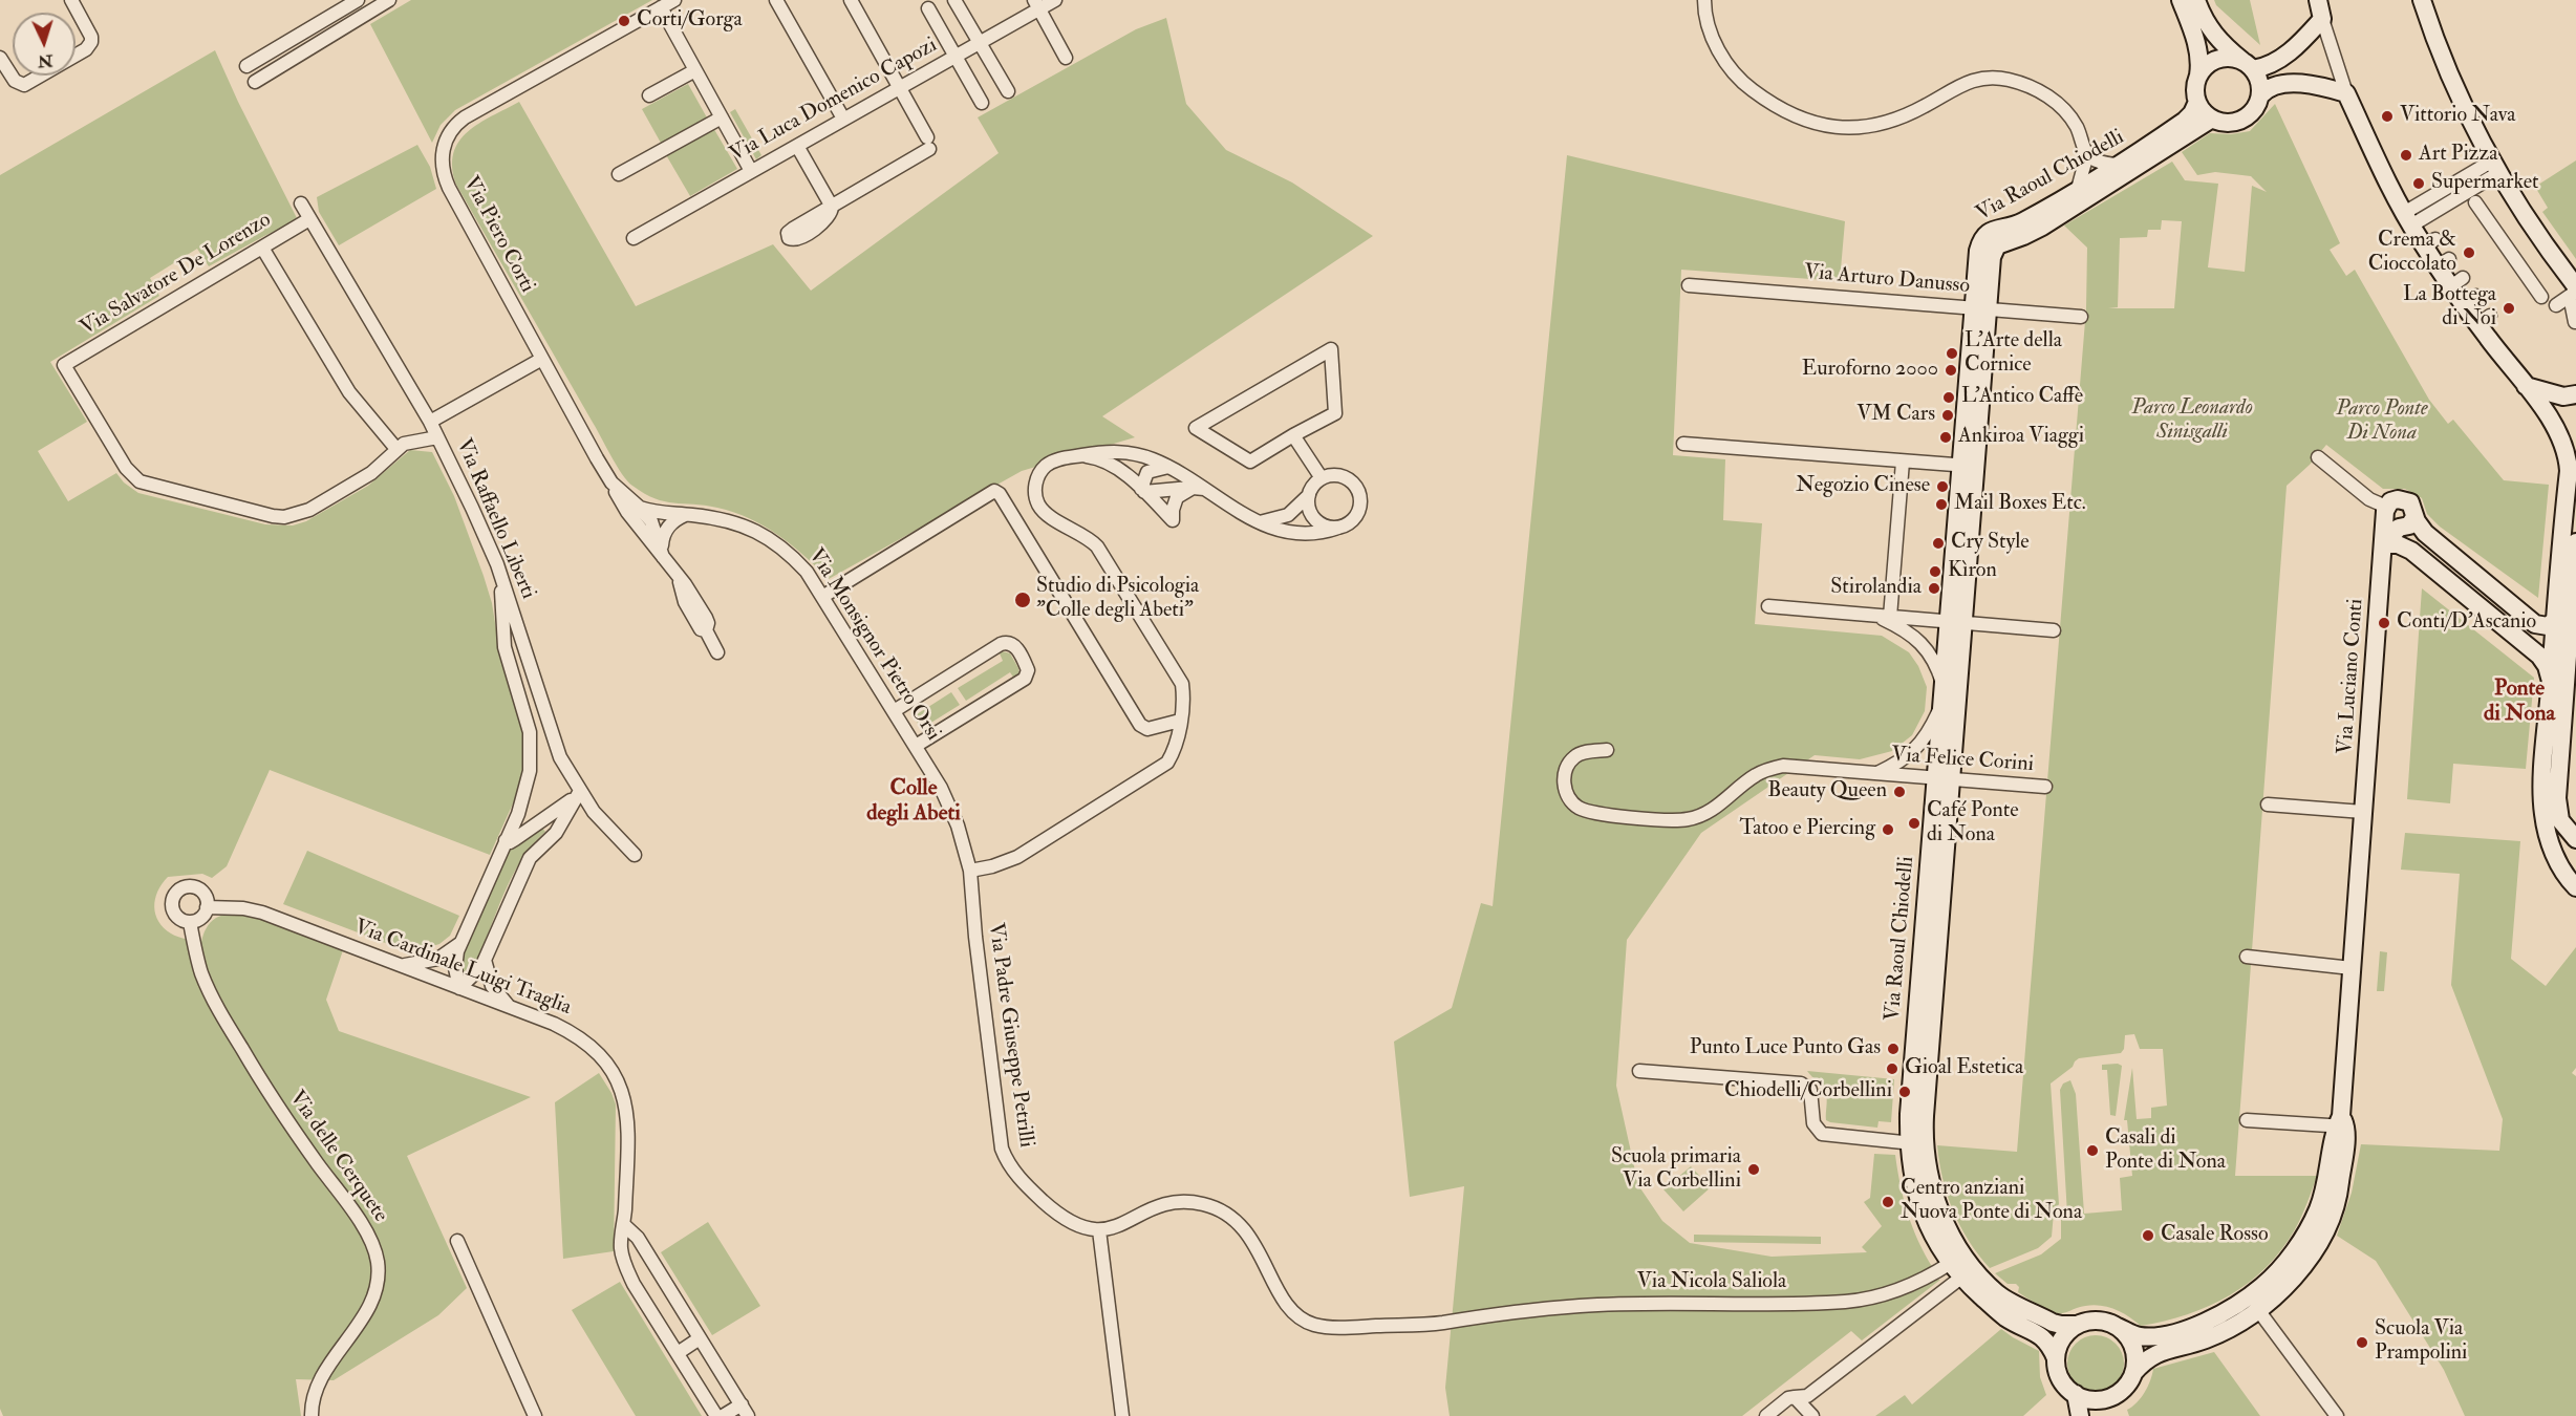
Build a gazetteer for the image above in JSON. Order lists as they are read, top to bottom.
{
  "streets": {
    "street": [
      "Via Luca Domenico Capozi",
      "Via Raoul Chiodelli",
      "Via Piero Corti",
      "Via Salvatore De Lorenzo",
      "Via Arturo Danusso",
      "Via Raffaello Liberti",
      "Via Monsignor Pietro Orsi",
      "Via Luciano Conti",
      "Via Felice Corini",
      "Via Cardinale Luigi Traglia",
      "Via Padre Giuseppe Petrilli",
      "Via delle Cerquete",
      "Via Nicola Saliola"
    ]
  },
  "crossings": [
    ["Via Raoul Chiodelli", "Via Arturo Danusso"],
    ["Via Raoul Chiodelli", "Via Luciano Conti"],
    ["Via Raoul Chiodelli", "Via Felice Corini"],
    ["Via Raoul Chiodelli", "Via Nicola Saliola"],
    ["Via Piero Corti", "Via Monsignor Pietro Orsi"],
    ["Via Salvatore De Lorenzo", "Via Raffaello Liberti"],
    ["Via Monsignor Pietro Orsi", "Via Padre Giuseppe Petrilli"],
    ["Via Cardinale Luigi Traglia", "Via delle Cerquete"],
    ["Via Padre Giuseppe Petrilli", "Via Nicola Saliola"]
  ],
  "districts": ["Ponte di Nona", "Colle degli Abeti"],
  "parks": ["Parco Leonardo Sinisgalli", "Parco Ponte Di Nona"],
  "places": [
    "Corti/Gorga",
    "Vittorio Nava",
    "Art Pizza",
    "Supermarket",
    "Crema & Cioccolato",
    "La Bottega di Noi",
    "L’Arte della Cornice",
    "Euroforno 2000",
    "L’Antico Caffè",
    "VM Cars",
    "Ankiroa Viaggi",
    "Negozio Cinese",
    "Mail Boxes Etc.",
    "Cry Style",
    "Kìron",
    "Stirolandia",
    "Studio di Psicologia \"Colle degli Abeti\"",
    "Conti/D'Ascanio",
    "Beauty Queen",
    "Café Ponte di Nona",
    "Tatoo e Piercing",
    "Punto Luce Punto Gas",
    "Gioal Estetica",
    "Chiodelli/Corbellini",
    "Casali di Ponte di Nona",
    "Scuola primaria Via Corbellini",
    "Centro anziani Nuova Ponte di Nona",
    "Casale Rosso",
    "Scuola Via Prampolini"
  ],
  "north": "bottom"
}
